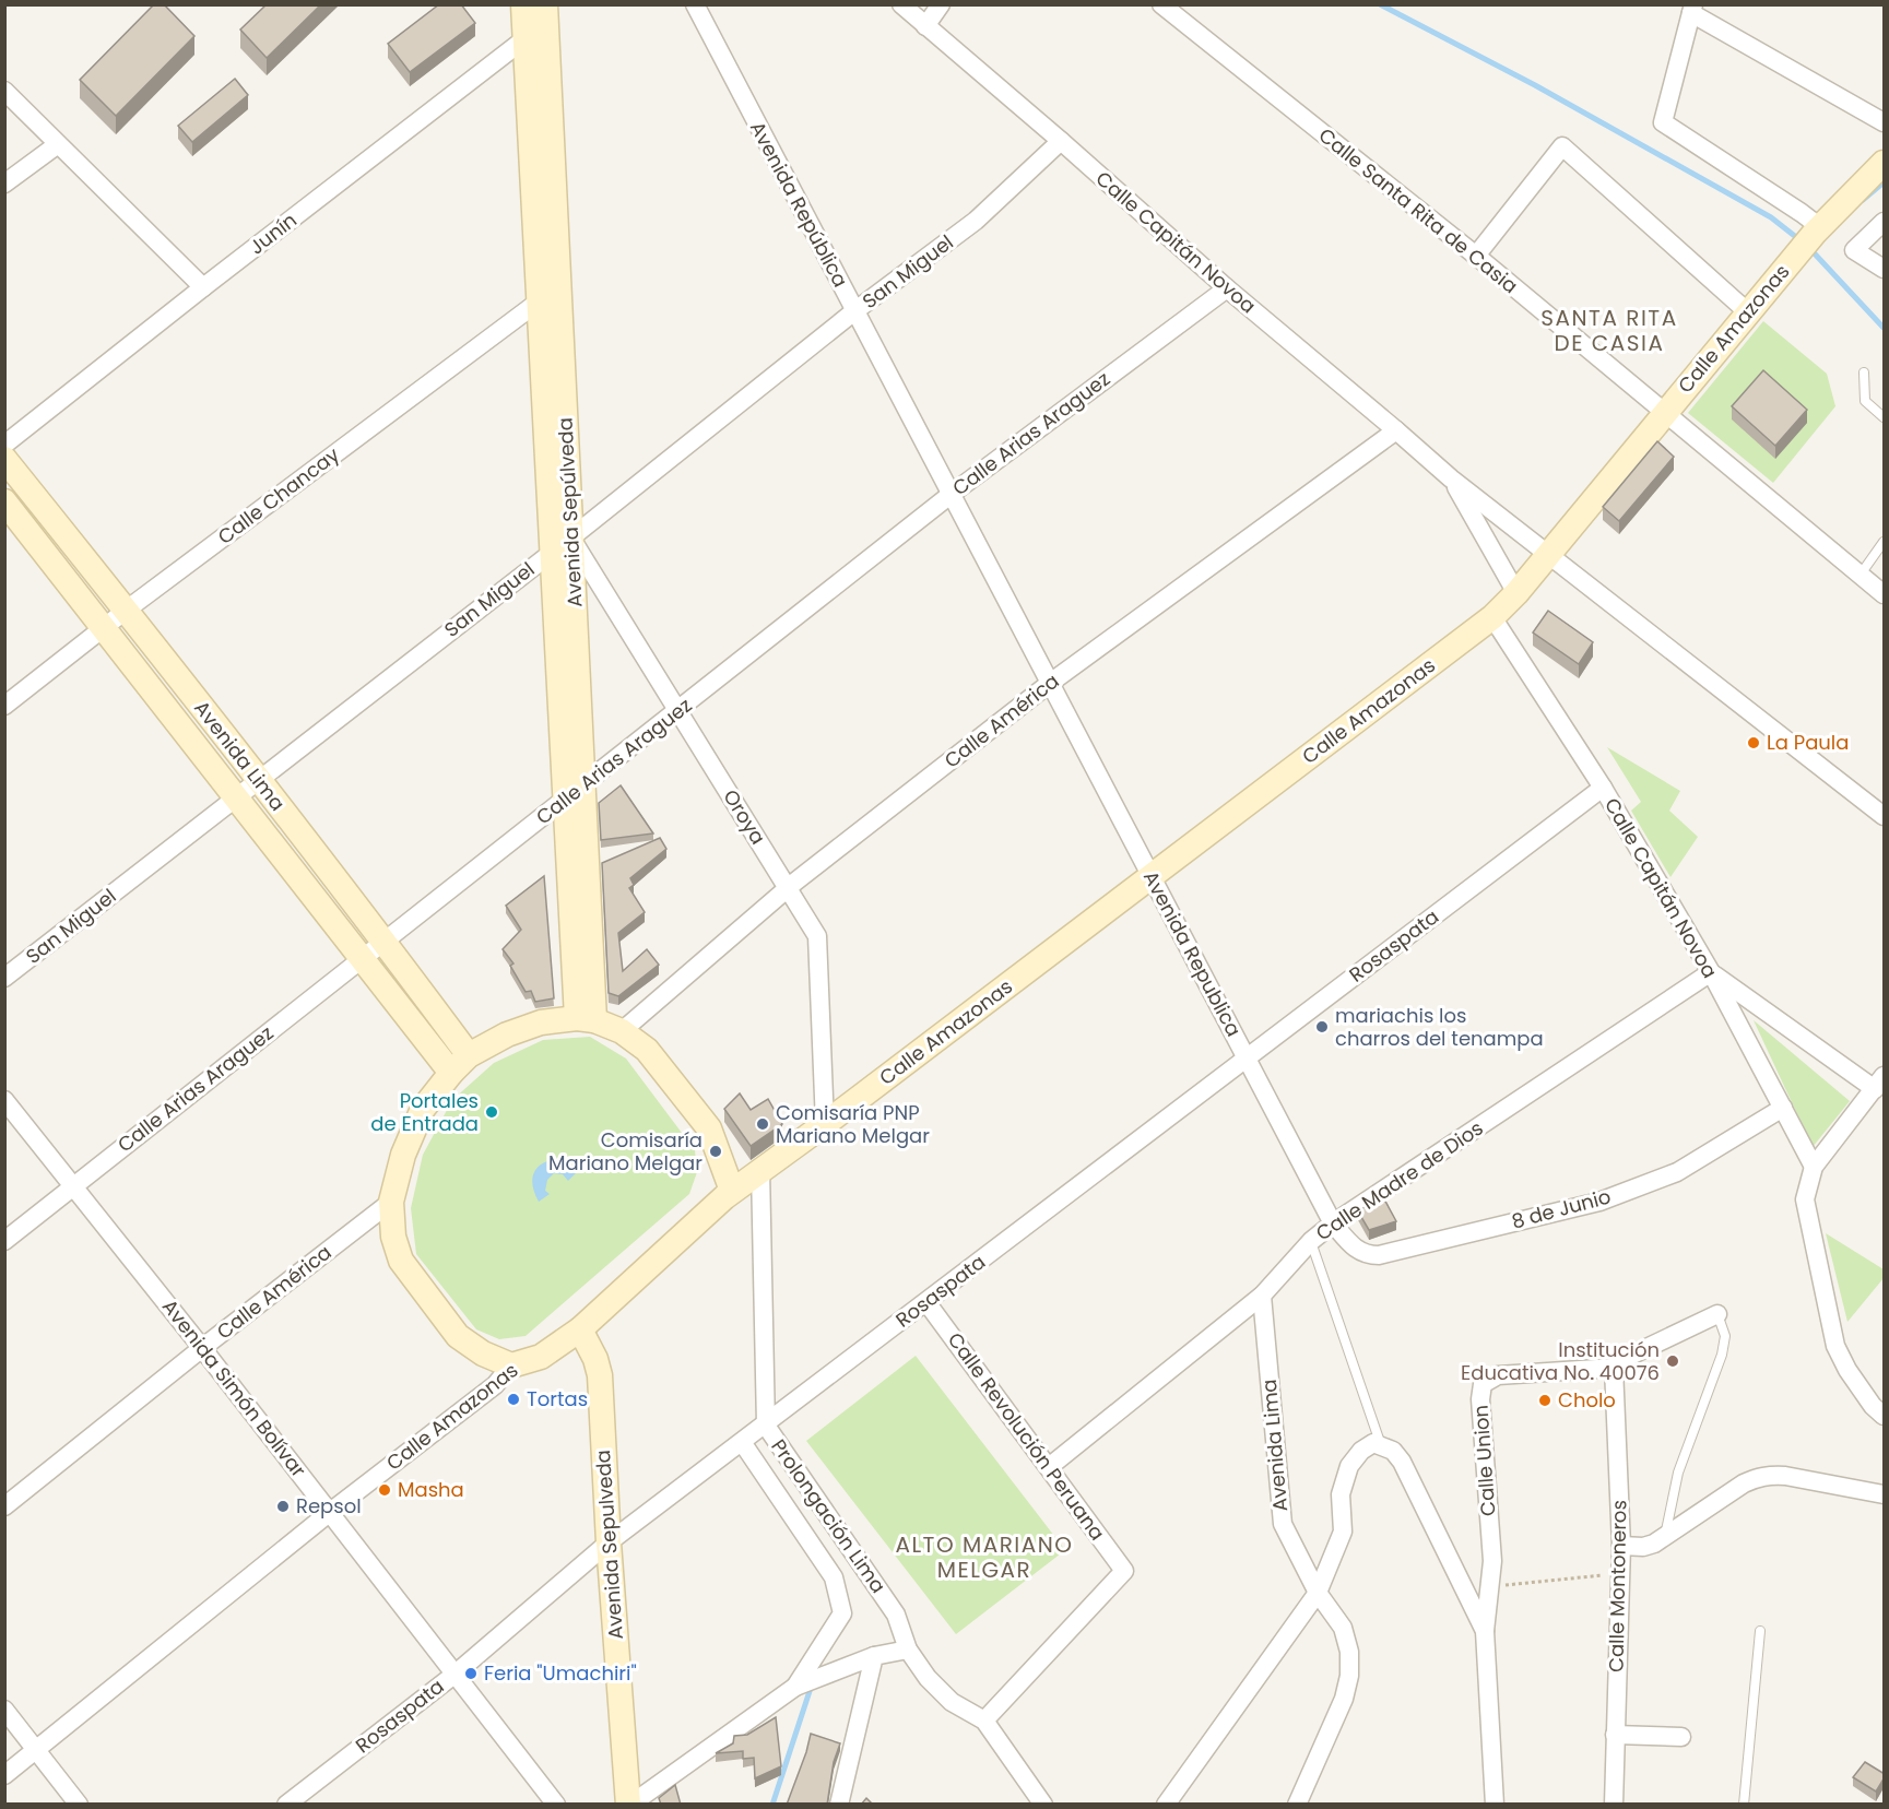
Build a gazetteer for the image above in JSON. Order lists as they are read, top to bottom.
{
  "streets": {
    "street": [
      "Avenida República",
      "Calle Santa Rita de Casia",
      "Junín",
      "Calle Capitán Novoa",
      "San Miguel",
      "Calle Amazonas",
      "Calle Arias Araguez",
      "Calle Chancay",
      "Avenida Sepúlveda",
      "Calle América",
      "Avenida Lima",
      "Oroya",
      "Rosaspata",
      "Avenida Republica",
      "Calle Madre de Dios",
      "8 de Junio",
      "Avenida Simón Bolívar",
      "Calle Revolución Peruana",
      "Calle Union",
      "Prolongación Lima",
      "Avenida Sepulveda",
      "Calle Montoneros"
    ]
  },
  "crossings": [
    ["Avenida República", "San Miguel"],
    ["Avenida República", "Calle Arias Araguez"],
    ["Avenida República", "Calle América"],
    ["Avenida República", "Avenida Republica"],
    ["Calle Santa Rita de Casia", "Calle Amazonas"],
    ["Junín", "Avenida Sepúlveda"],
    ["Calle Capitán Novoa", "San Miguel"],
    ["Calle Capitán Novoa", "Calle Amazonas"],
    ["Calle Capitán Novoa", "Calle Arias Araguez"],
    ["Calle Capitán Novoa", "Calle América"],
    ["Calle Capitán Novoa", "Rosaspata"],
    ["Calle Capitán Novoa", "Calle Madre de Dios"],
    ["Calle Capitán Novoa", "8 de Junio"],
    ["San Miguel", "Avenida Sepúlveda"],
    ["San Miguel", "Avenida Lima"],
    ["San Miguel", "Oroya"],
    ["Calle Amazonas", "Oroya"],
    ["Calle Amazonas", "Avenida Republica"],
    ["Calle Amazonas", "Avenida Simón Bolívar"],
    ["Calle Amazonas", "Prolongación Lima"],
    ["Calle Amazonas", "Avenida Sepulveda"],
    ["Calle Arias Araguez", "Avenida Sepúlveda"],
    ["Calle Arias Araguez", "Avenida Lima"],
    ["Calle Arias Araguez", "Oroya"],
    ["Calle Arias Araguez", "Avenida Simón Bolívar"],
    ["Calle Chancay", "Avenida Sepúlveda"],
    ["Calle Chancay", "Avenida Lima"],
    ["Avenida Sepúlveda", "Oroya"],
    ["Calle América", "Oroya"],
    ["Calle América", "Avenida Republica"],
    ["Calle América", "Avenida Simón Bolívar"],
    ["Avenida Lima", "Calle Madre de Dios"],
    ["Rosaspata", "Avenida Republica"],
    ["Rosaspata", "Avenida Simón Bolívar"],
    ["Rosaspata", "Calle Revolución Peruana"],
    ["Rosaspata", "Prolongación Lima"],
    ["Rosaspata", "Avenida Sepulveda"],
    ["Avenida Republica", "Calle Madre de Dios"],
    ["Avenida Republica", "8 de Junio"],
    ["Calle Madre de Dios", "8 de Junio"],
    ["Calle Madre de Dios", "Calle Revolución Peruana"],
    ["Calle Revolución Peruana", "Prolongación Lima"],
    ["Calle Union", "Calle Montoneros"]
  ],
  "districts": ["SANTA RITA DE CASIA", "ALTO MARIANO MELGAR"],
  "places": [
    "La Paula",
    "mariachis los charros del tenampa",
    "Portales de Entrada",
    "Comisaría PNP Mariano Melgar",
    "Comisaría Mariano Melgar",
    "Institución Educativa No. 40076",
    "Tortas",
    "Cholo",
    "Masha",
    "Repsol",
    "Feria \"Umachiri\""
  ]
}
